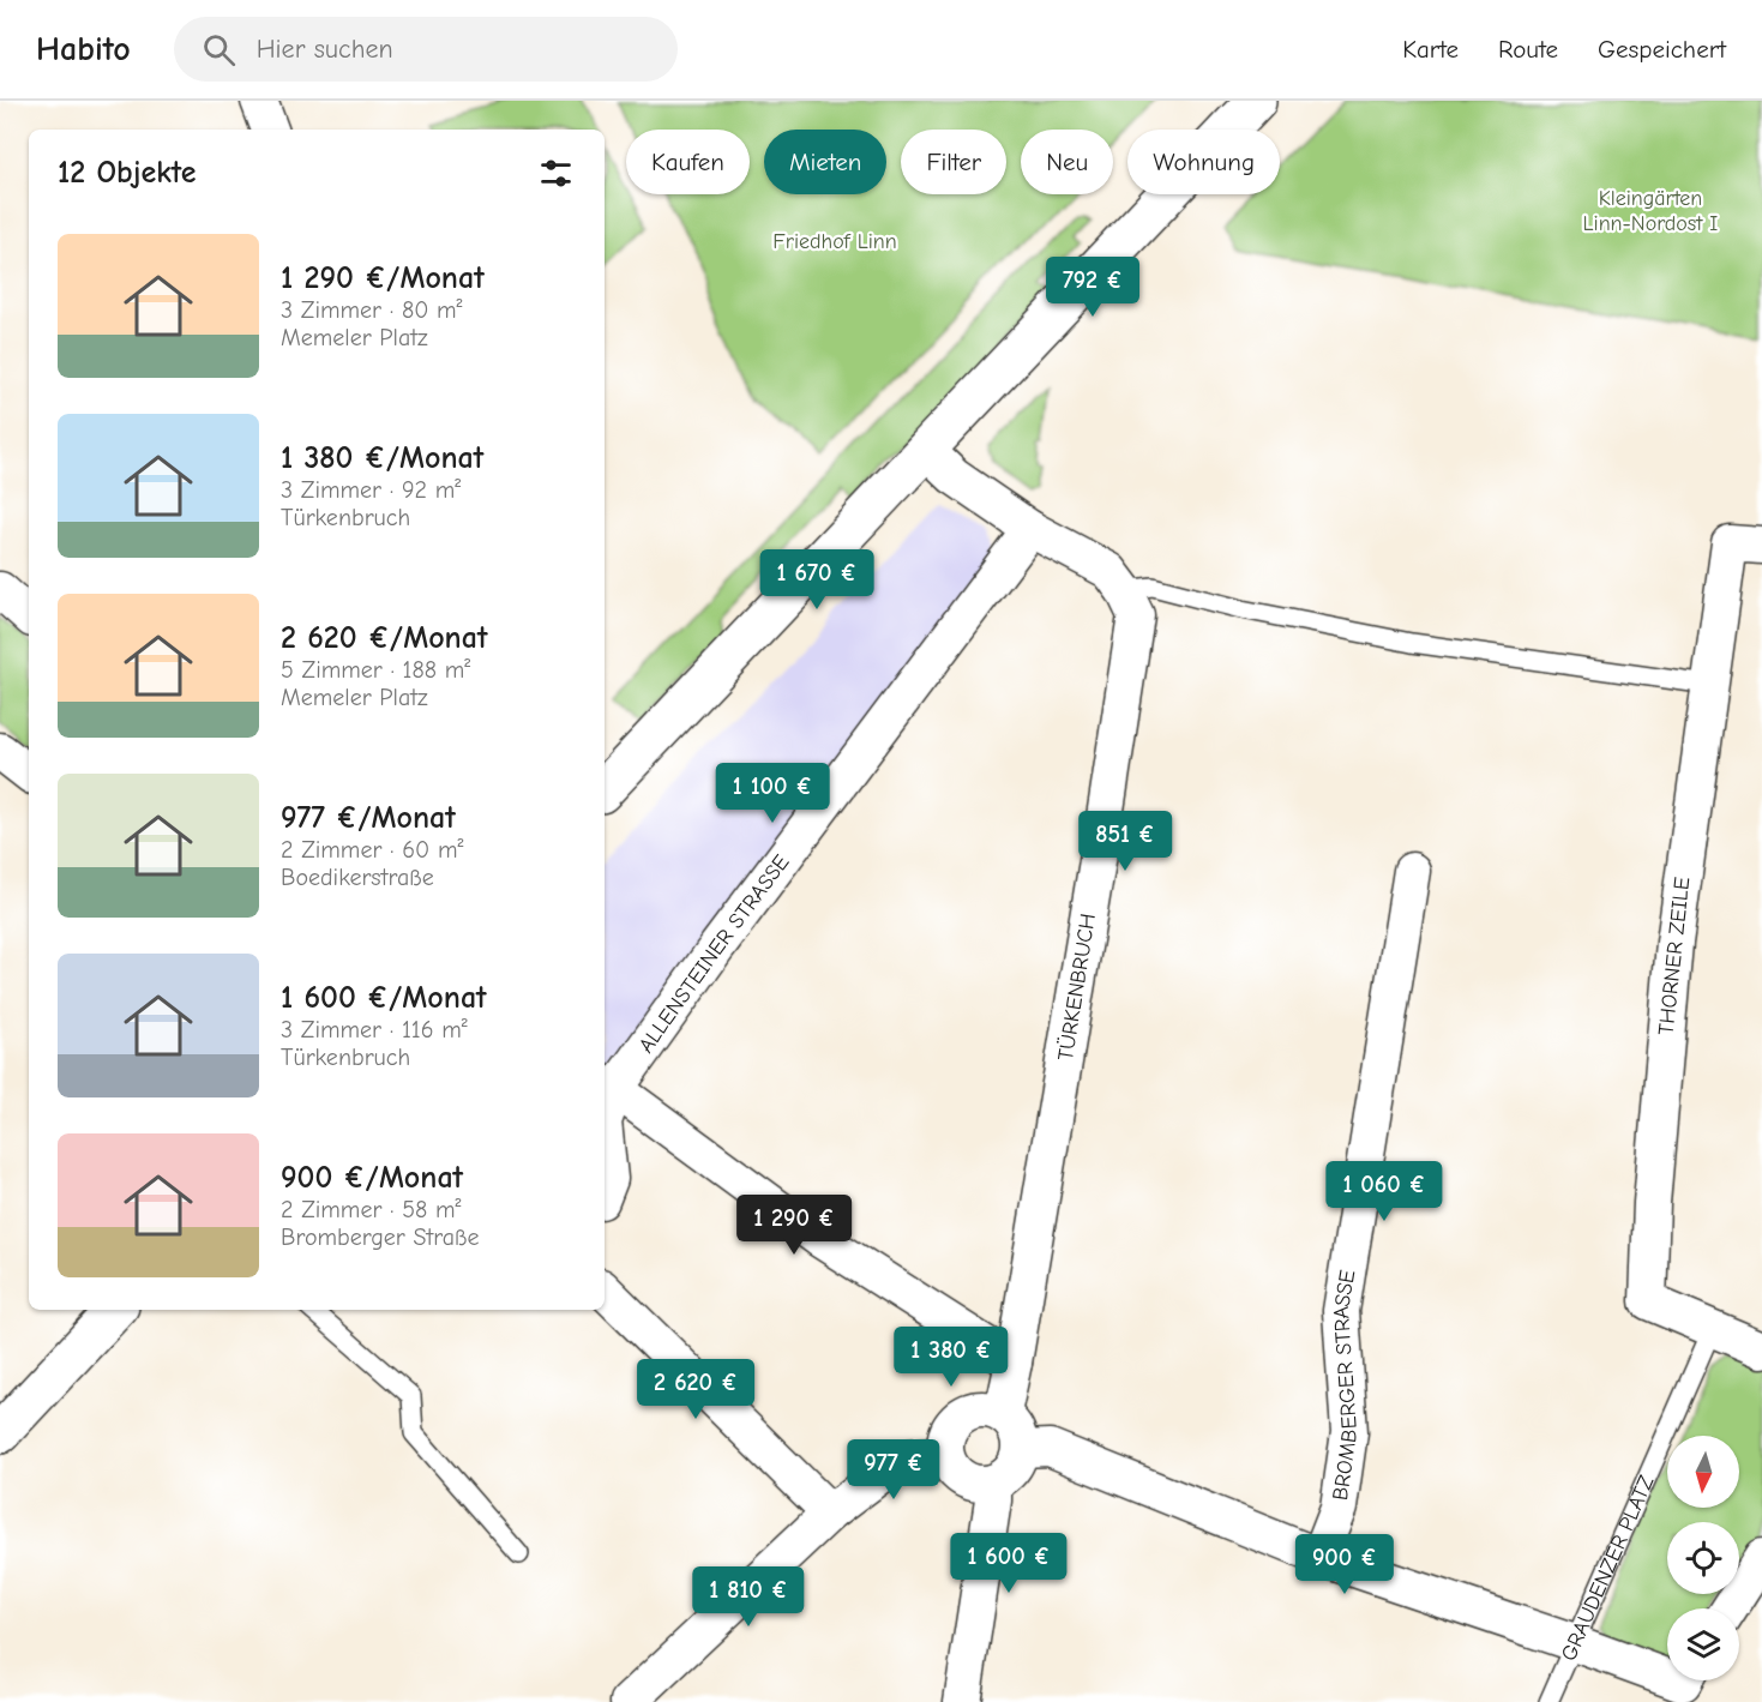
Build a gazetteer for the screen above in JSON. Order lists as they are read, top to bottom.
{
  "streets": {
    "street": [
      "ALLENSTEINER STRASSE",
      "THORNER ZEILE",
      "TÜRKENBRUCH",
      "BROMBERGER STRASSE"
    ],
    "lane": ["GRAUDENZER PLATZ"]
  },
  "crossings": [
    ["ALLENSTEINER STRASSE", "TÜRKENBRUCH"],
    ["THORNER ZEILE", "GRAUDENZER PLATZ"]
  ],
  "parks": ["Kleingärten Linn-Nordost I", "Friedhof Linn"],
  "north": "bottom",
  "page": {
    "header": "Habito",
    "search": "Hier suchen",
    "nav": ["Karte", "Route", "Gespeichert"],
    "chip": [
      "Kaufen",
      "Mieten",
      "Filter",
      "Neu",
      "Wohnung"
    ],
    "heading": "12 Objekte",
    "list": [
      {
        "name": "1 290 €/Monat",
        "note": "3 Zimmer · 80 m² · Memeler Platz"
      },
      {
        "name": "1 380 €/Monat",
        "note": "3 Zimmer · 92 m² · Türkenbruch"
      },
      {
        "name": "2 620 €/Monat",
        "note": "5 Zimmer · 188 m² · Memeler Platz"
      },
      {
        "name": "977 €/Monat",
        "note": "2 Zimmer · 60 m² · Boedikerstraße"
      },
      {
        "name": "1 600 €/Monat",
        "note": "3 Zimmer · 116 m² · Türkenbruch"
      },
      {
        "name": "900 €/Monat",
        "note": "2 Zimmer · 58 m² · Bromberger Straße"
      }
    ],
    "price": [
      "792 €",
      "1 670 €",
      "1 100 €",
      "851 €",
      "1 060 €",
      "1 290 €",
      "1 380 €",
      "2 620 €",
      "977 €",
      "1 600 €",
      "900 €",
      "1 810 €"
    ]
  }
}
